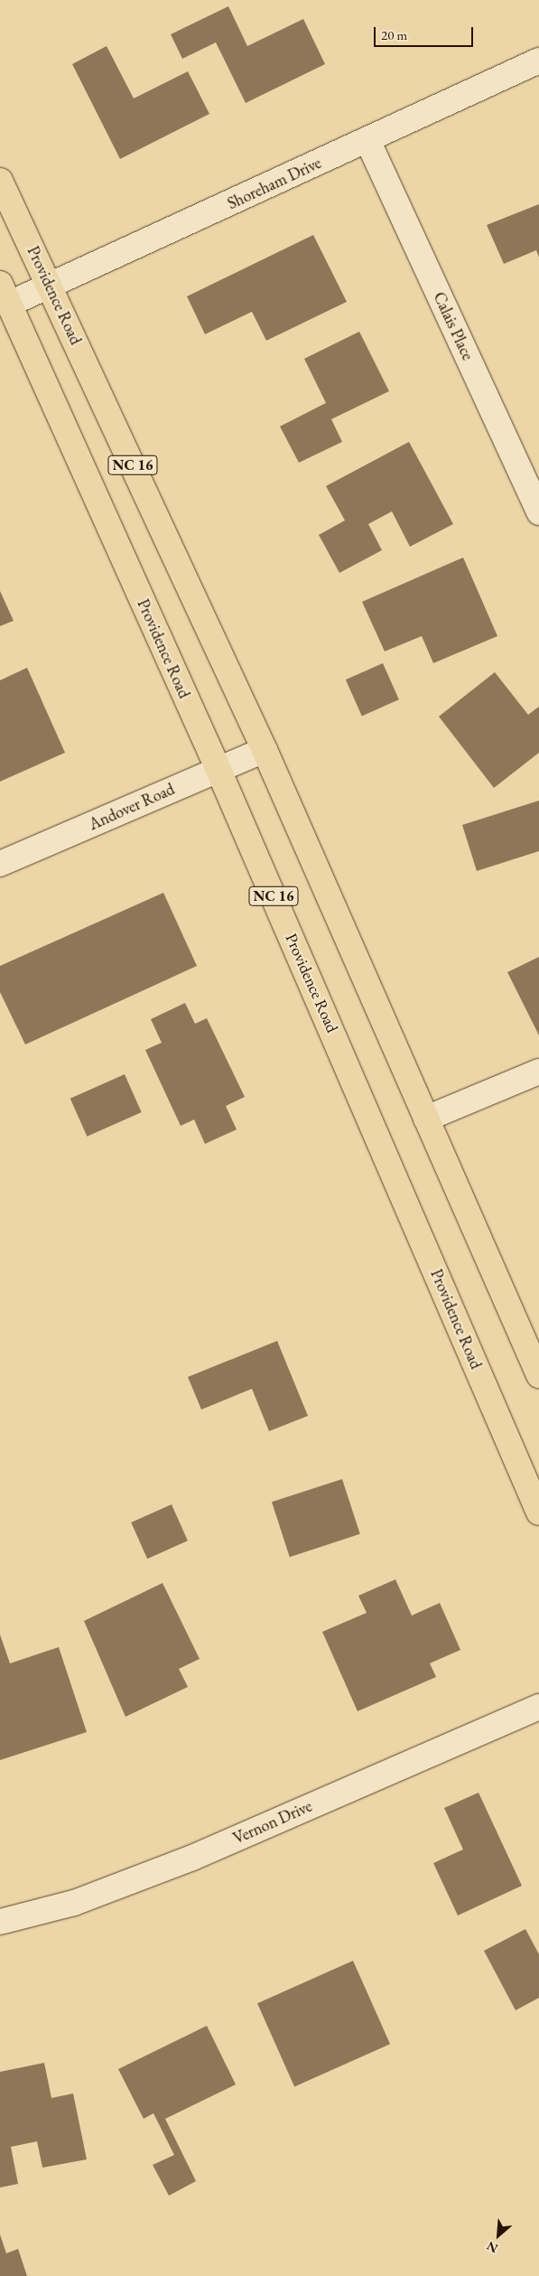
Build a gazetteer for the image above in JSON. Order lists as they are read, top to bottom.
{
  "streets": {
    "main road": ["Providence Road", "NC 16"],
    "street": [
      "Shoreham Drive",
      "Calais Place",
      "Andover Road",
      "Vernon Drive"
    ]
  },
  "crossings": [
    ["Shoreham Drive", "Providence Road"],
    ["Shoreham Drive", "Calais Place"],
    ["Providence Road", "Andover Road"]
  ],
  "scale_bar": "20 m",
  "north": "bottom left"
}
